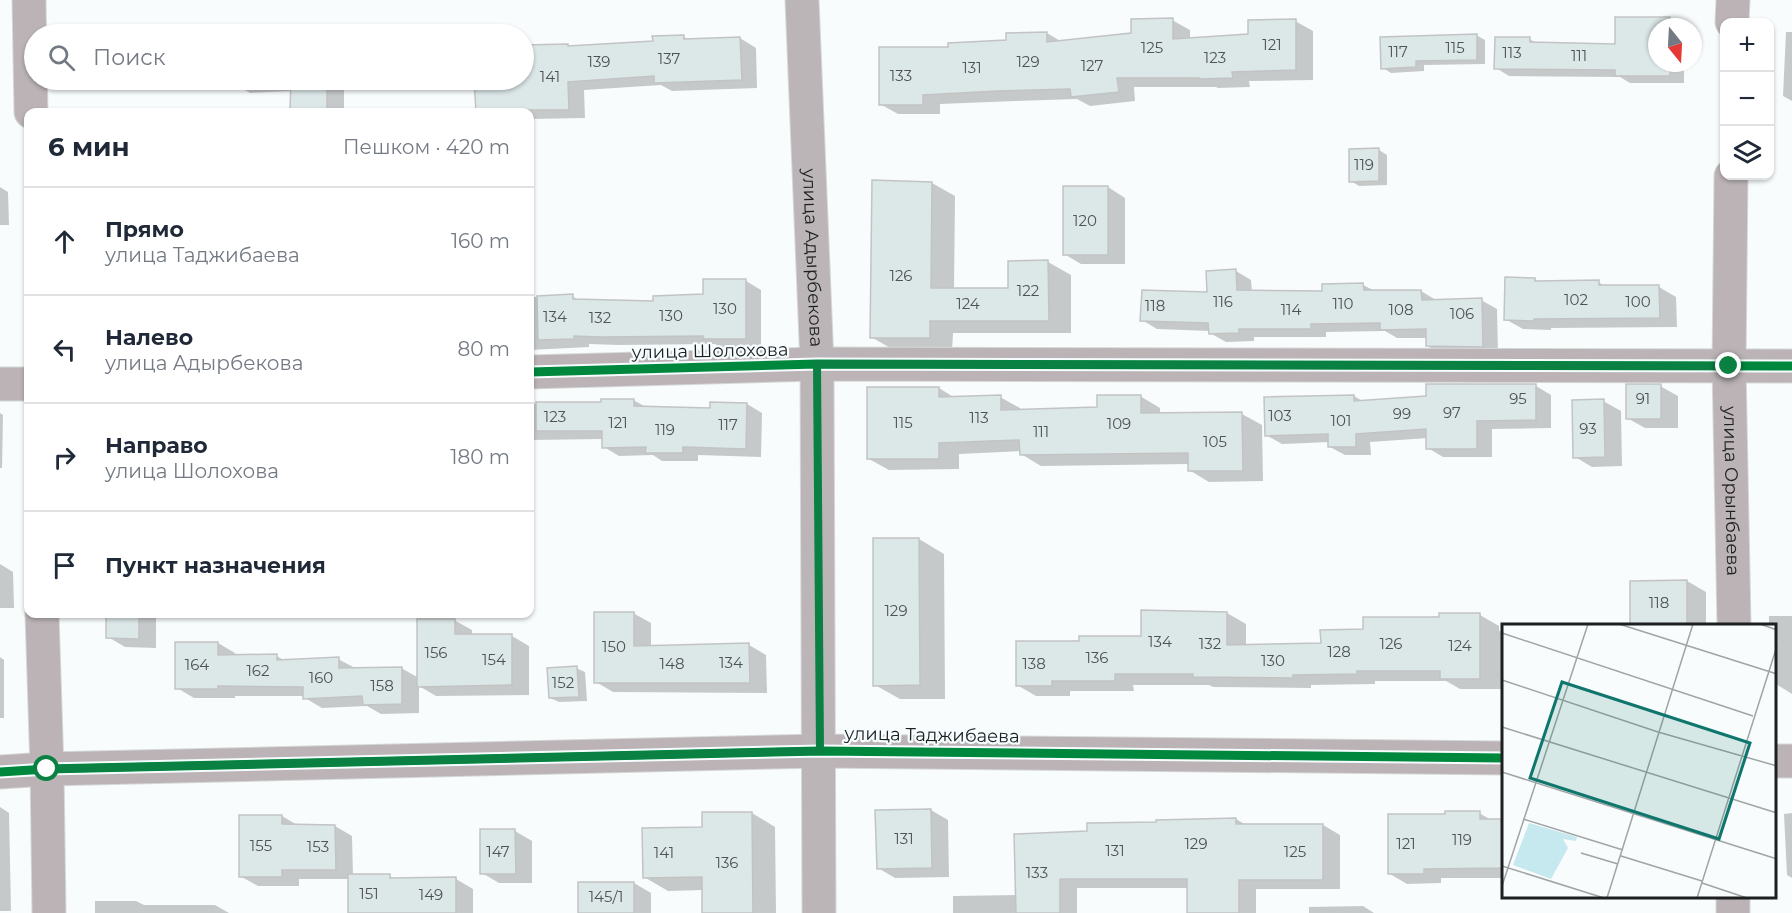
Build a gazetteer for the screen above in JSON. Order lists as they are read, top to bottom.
{
  "streets": {
    "main road": ["улица Адырбекова"],
    "street": ["улица Шолохова", "улица Орынбаева", "улица Таджибаева"]
  },
  "crossings": [
    ["улица Адырбекова", "улица Шолохова"],
    ["улица Адырбекова", "улица Таджибаева"],
    ["улица Шолохова", "улица Орынбаева"]
  ],
  "house_numbers": [
    "121",
    "125",
    "115",
    "117",
    "113",
    "111",
    "123",
    "137",
    "139",
    "129",
    "127",
    "131",
    "133",
    "141",
    "119",
    "120",
    "126",
    "122",
    "102",
    "116",
    "100",
    "124",
    "110",
    "118",
    "130",
    "114",
    "108",
    "106",
    "130",
    "134",
    "132",
    "95",
    "91",
    "97",
    "99",
    "103",
    "123",
    "113",
    "101",
    "121",
    "115",
    "109",
    "117",
    "93",
    "119",
    "111",
    "105",
    "118",
    "129",
    "134",
    "132",
    "126",
    "124",
    "150",
    "128",
    "156",
    "136",
    "154",
    "130",
    "134",
    "148",
    "138",
    "164",
    "162",
    "160",
    "152",
    "158",
    "131",
    "119",
    "129",
    "121",
    "155",
    "153",
    "131",
    "147",
    "125",
    "141",
    "136",
    "133",
    "151",
    "149",
    "145/1"
  ],
  "north": "bottom",
  "page": {
    "map_buttons": ["+", "−"],
    "search": "Поиск",
    "heading": ["6 мин", "Пешком · 420 m"],
    "list": [
      ["Прямо", "улица Таджибаева", "160 m"],
      ["Налево", "улица Адырбекова", "80 m"],
      ["Направо", "улица Шолохова", "180 m"],
      "Пункт назначения"
    ]
  }
}
